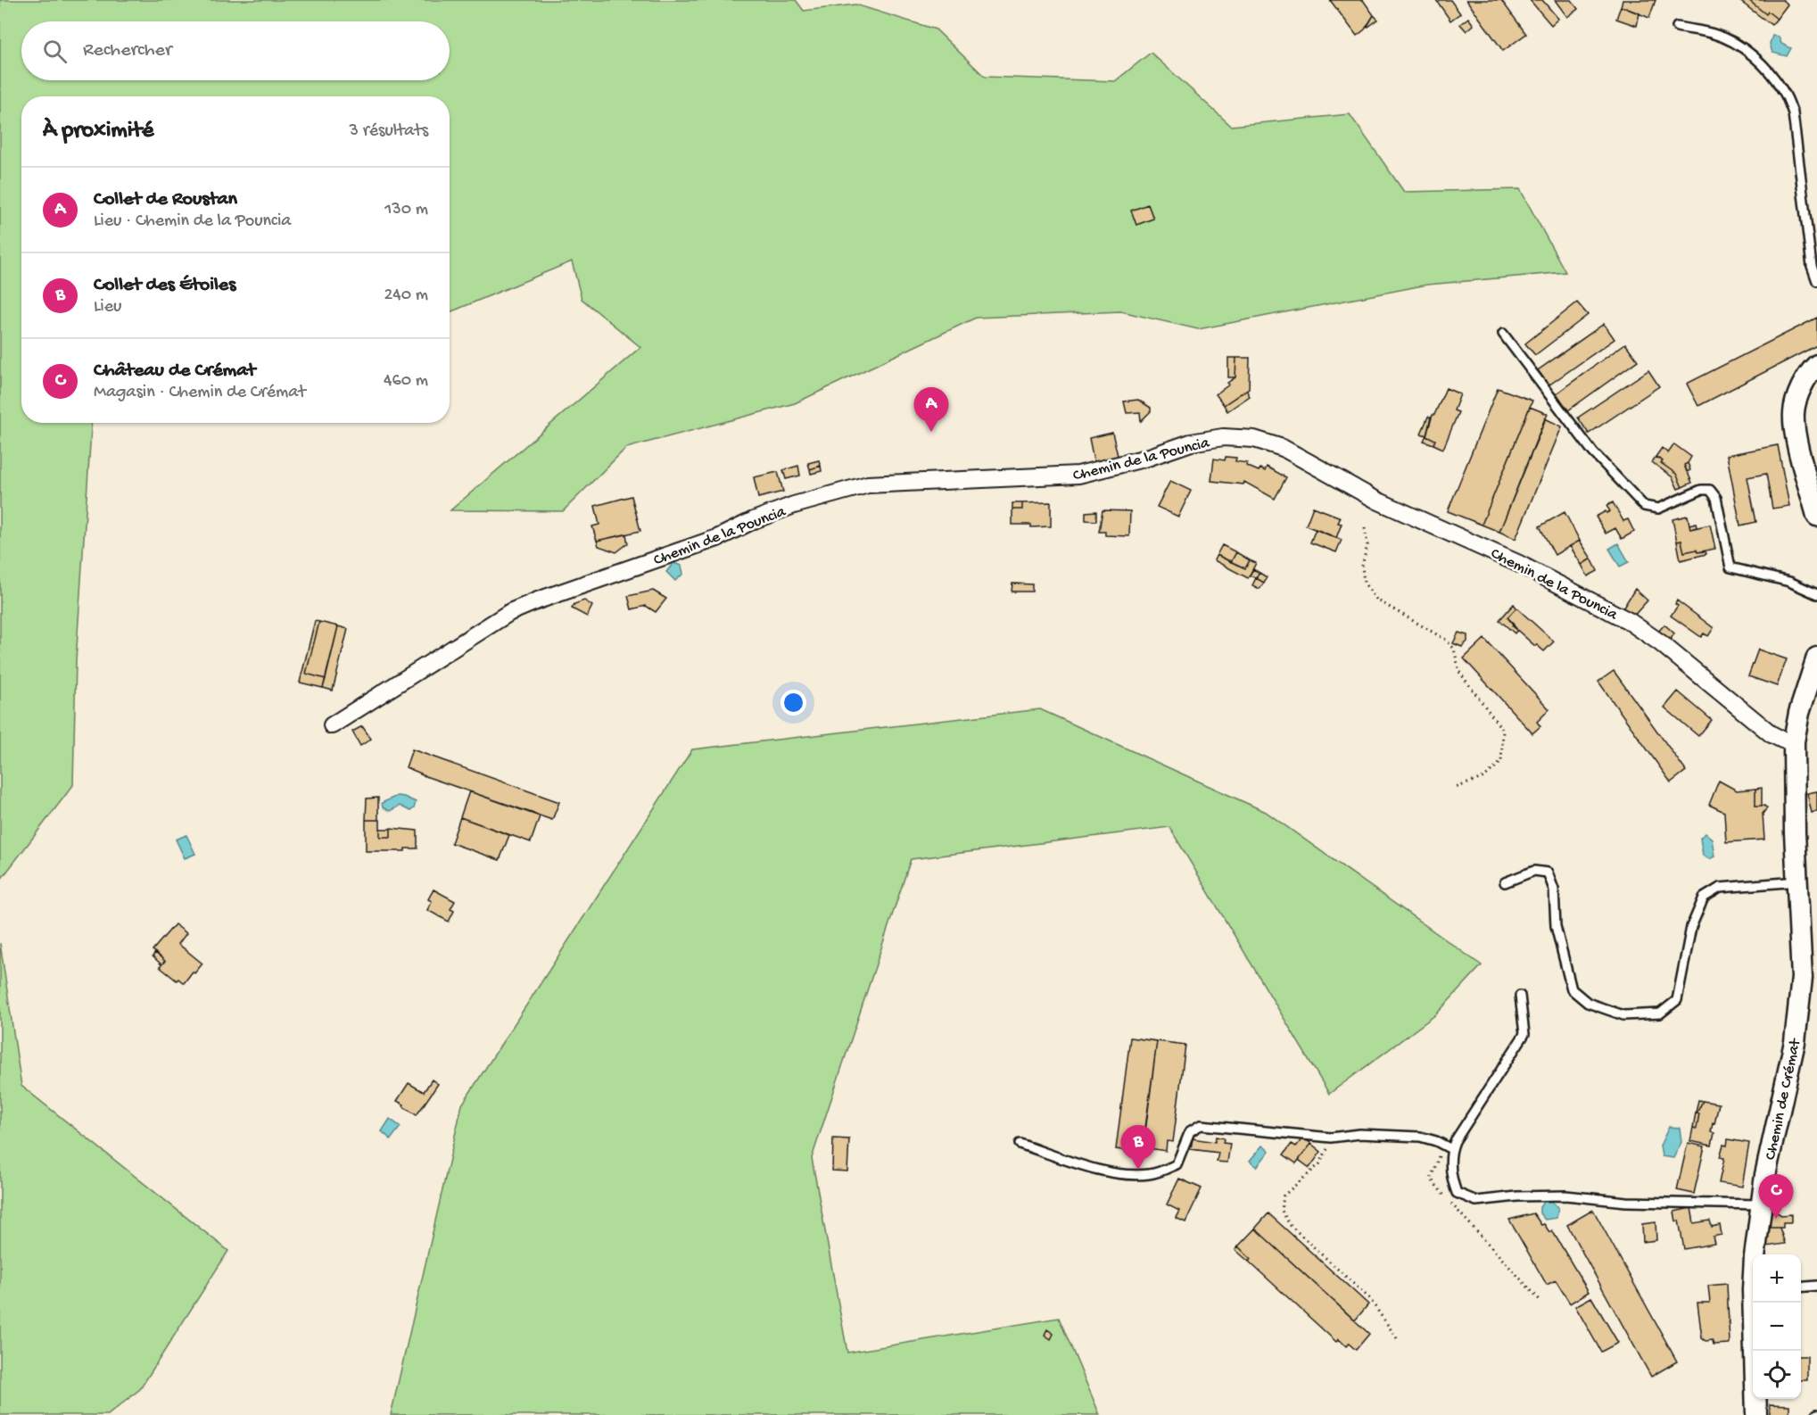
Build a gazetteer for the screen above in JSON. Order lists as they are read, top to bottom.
{
  "streets": {
    "street": ["Chemin de la Pouncia", "Chemin de Crémat"]
  },
  "crossings": [
    ["Chemin de la Pouncia", "Chemin de Crémat"]
  ],
  "page": {
    "search": "Rechercher",
    "heading": ["À proximité", "3 résultats"],
    "list": [
      {
        "mark": "A",
        "name": "Collet de Roustan",
        "note": "Lieu · Chemin de la Pouncia",
        "value": "130 m"
      },
      {
        "mark": "B",
        "name": "Collet des Étoiles",
        "note": "Lieu",
        "value": "240 m"
      },
      {
        "mark": "C",
        "name": "Château de Crémat",
        "note": "Magasin · Chemin de Crémat",
        "value": "460 m"
      }
    ],
    "pins": ["A", "B", "C"],
    "map_buttons": ["+", "−"]
  }
}
